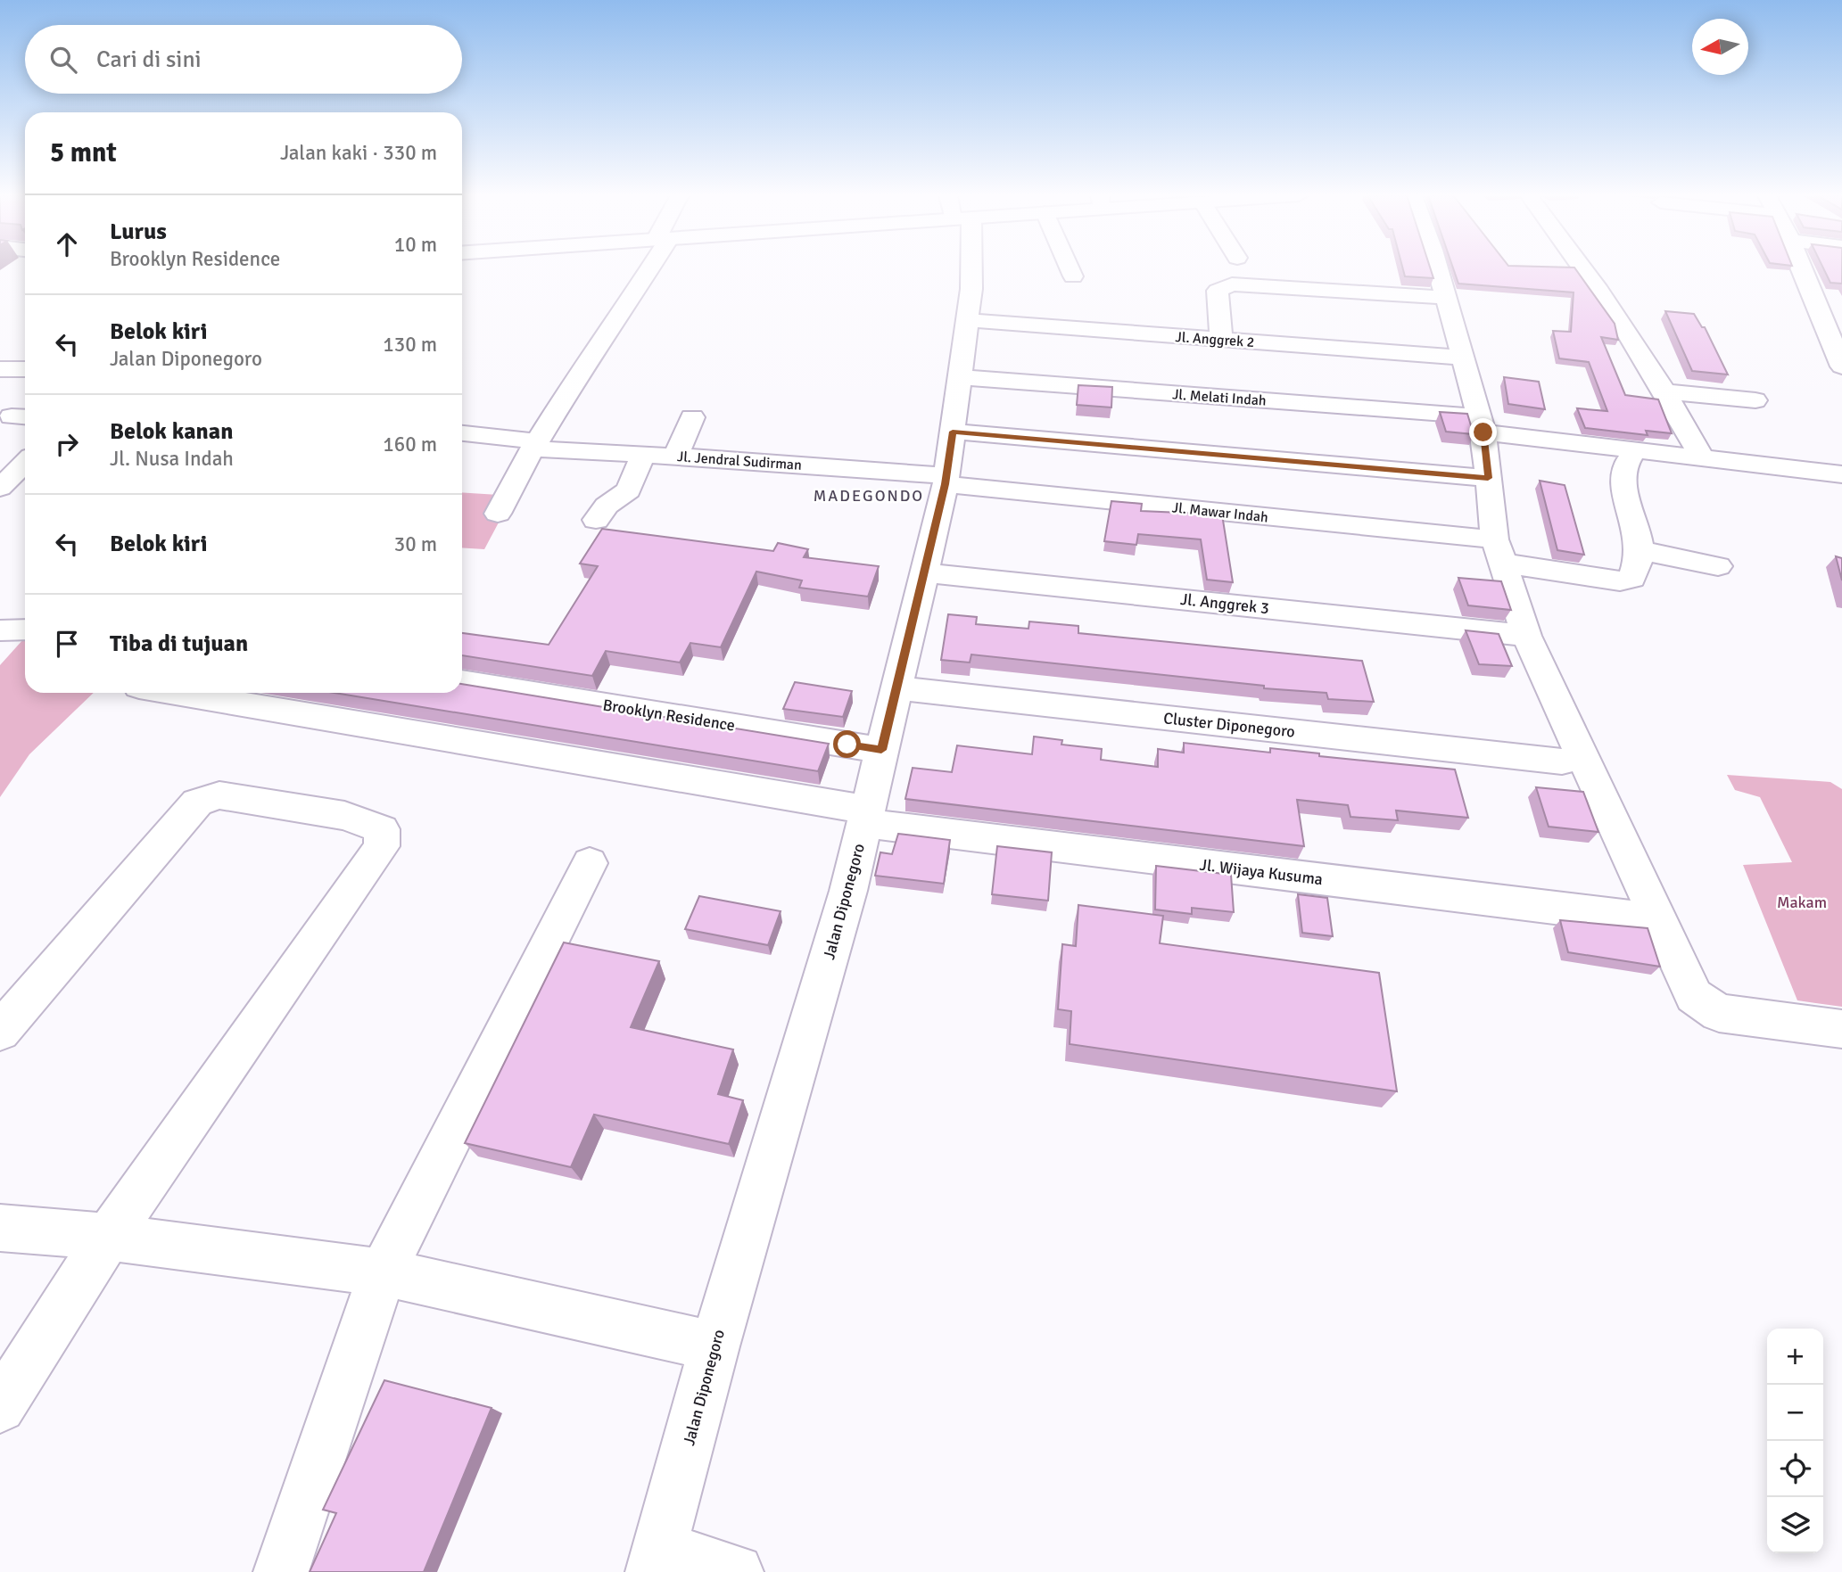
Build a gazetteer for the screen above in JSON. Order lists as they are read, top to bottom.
{
  "streets": {
    "street": [
      "Jl. Anggrek 2",
      "Jl. Melati Indah",
      "Jl. Jendral Sudirman",
      "Jl. Mawar Indah",
      "Jl. Anggrek 3",
      "Brooklyn Residence",
      "Cluster Diponegoro",
      "Jl. Wijaya Kusuma",
      "Jalan Diponegoro"
    ]
  },
  "crossings": [
    ["Jl. Anggrek 2", "Jalan Diponegoro"],
    ["Jl. Melati Indah", "Jalan Diponegoro"],
    ["Jl. Jendral Sudirman", "Jl. Mawar Indah"],
    ["Jl. Jendral Sudirman", "Jalan Diponegoro"],
    ["Jl. Mawar Indah", "Jalan Diponegoro"],
    ["Jl. Anggrek 3", "Jalan Diponegoro"],
    ["Brooklyn Residence", "Jalan Diponegoro"],
    ["Cluster Diponegoro", "Jalan Diponegoro"],
    ["Jl. Wijaya Kusuma", "Jalan Diponegoro"]
  ],
  "districts": ["MADEGONDO"],
  "parks": ["Makam"],
  "north": "left",
  "page": {
    "search": "Cari di sini",
    "heading": ["5 mnt", "Jalan kaki · 330 m"],
    "list": [
      ["Lurus", "Brooklyn Residence", "10 m"],
      ["Belok kiri", "Jalan Diponegoro", "130 m"],
      ["Belok kanan", "Jl. Nusa Indah", "160 m"],
      ["Belok kiri", "30 m"],
      "Tiba di tujuan"
    ],
    "map_buttons": ["+", "−"]
  }
}
